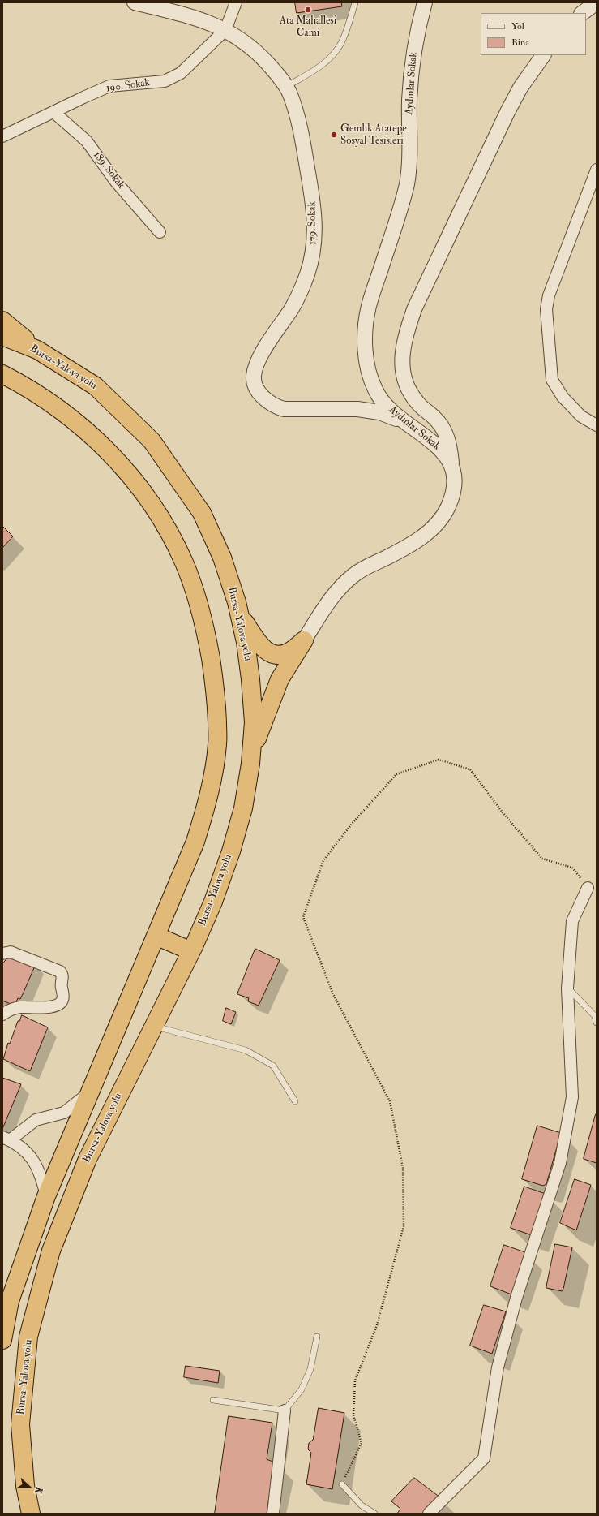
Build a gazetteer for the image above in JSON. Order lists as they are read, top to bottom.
{
  "streets": {
    "highway": ["Bursa-Yalova yolu"],
    "street": [
      "Aydınlar Sokak",
      "190. Sokak",
      "189. Sokak",
      "179. Sokak"
    ]
  },
  "crossings": [
    ["Aydınlar Sokak", "179. Sokak"],
    ["190. Sokak", "189. Sokak"],
    ["190. Sokak", "179. Sokak"]
  ],
  "places": ["Ata Mahallesi Cami", "Gemlik Atatepe Sosyal Tesisleri"],
  "legend": ["Yol", "Bina"],
  "north": "right"
}
